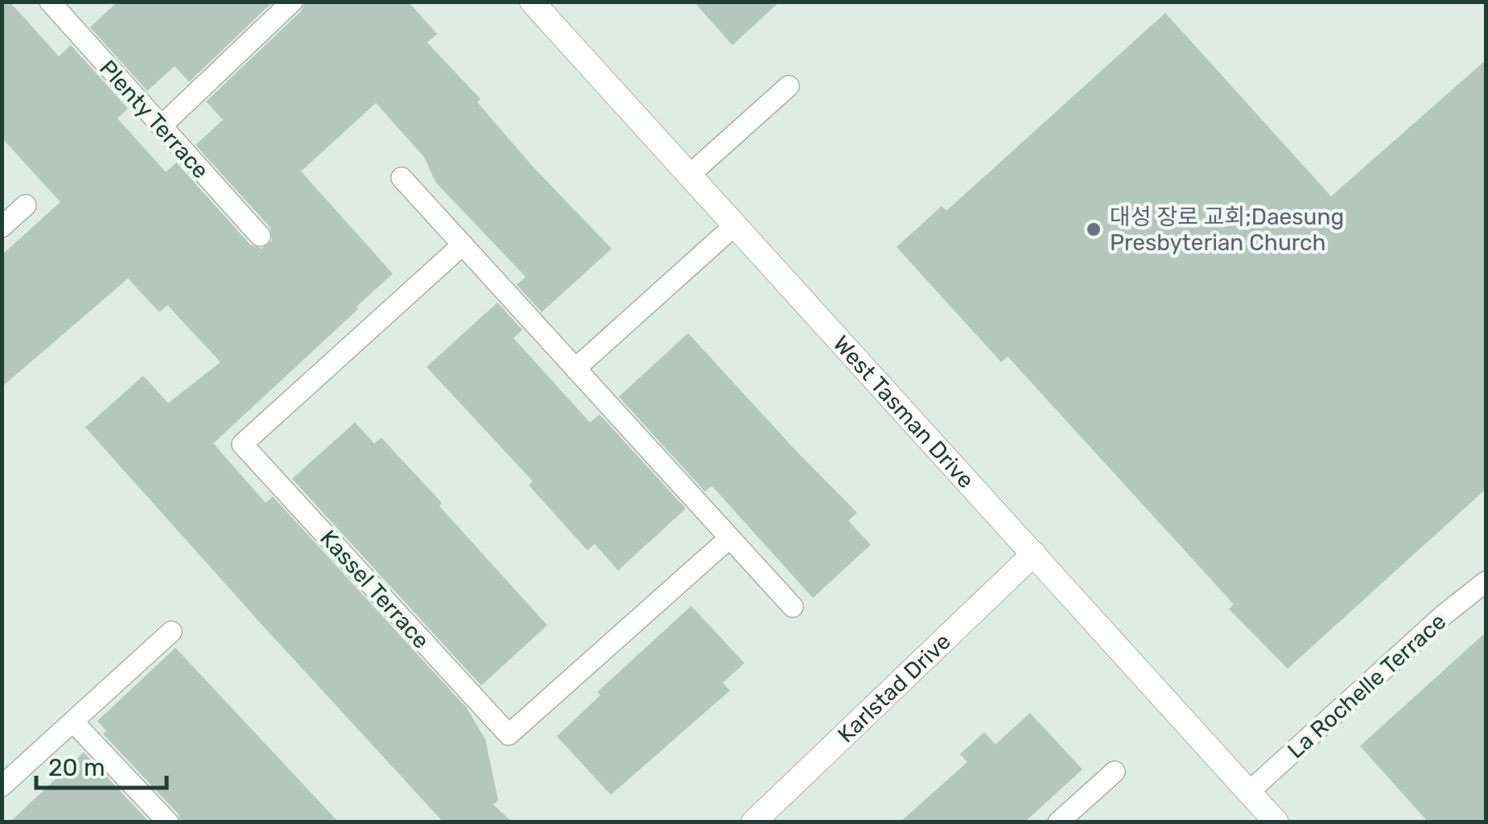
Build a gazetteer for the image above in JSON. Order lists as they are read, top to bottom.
{
  "streets": {
    "street": ["West Tasman Drive", "Karlstad Drive"],
    "lane": ["Plenty Terrace", "Kassel Terrace", "La Rochelle Terrace"]
  },
  "crossings": [
    ["West Tasman Drive", "La Rochelle Terrace"],
    ["West Tasman Drive", "Karlstad Drive"]
  ],
  "places": ["대성 장로 교회;Daesung Presbyterian Church"],
  "scale_bar": "20 m"
}
